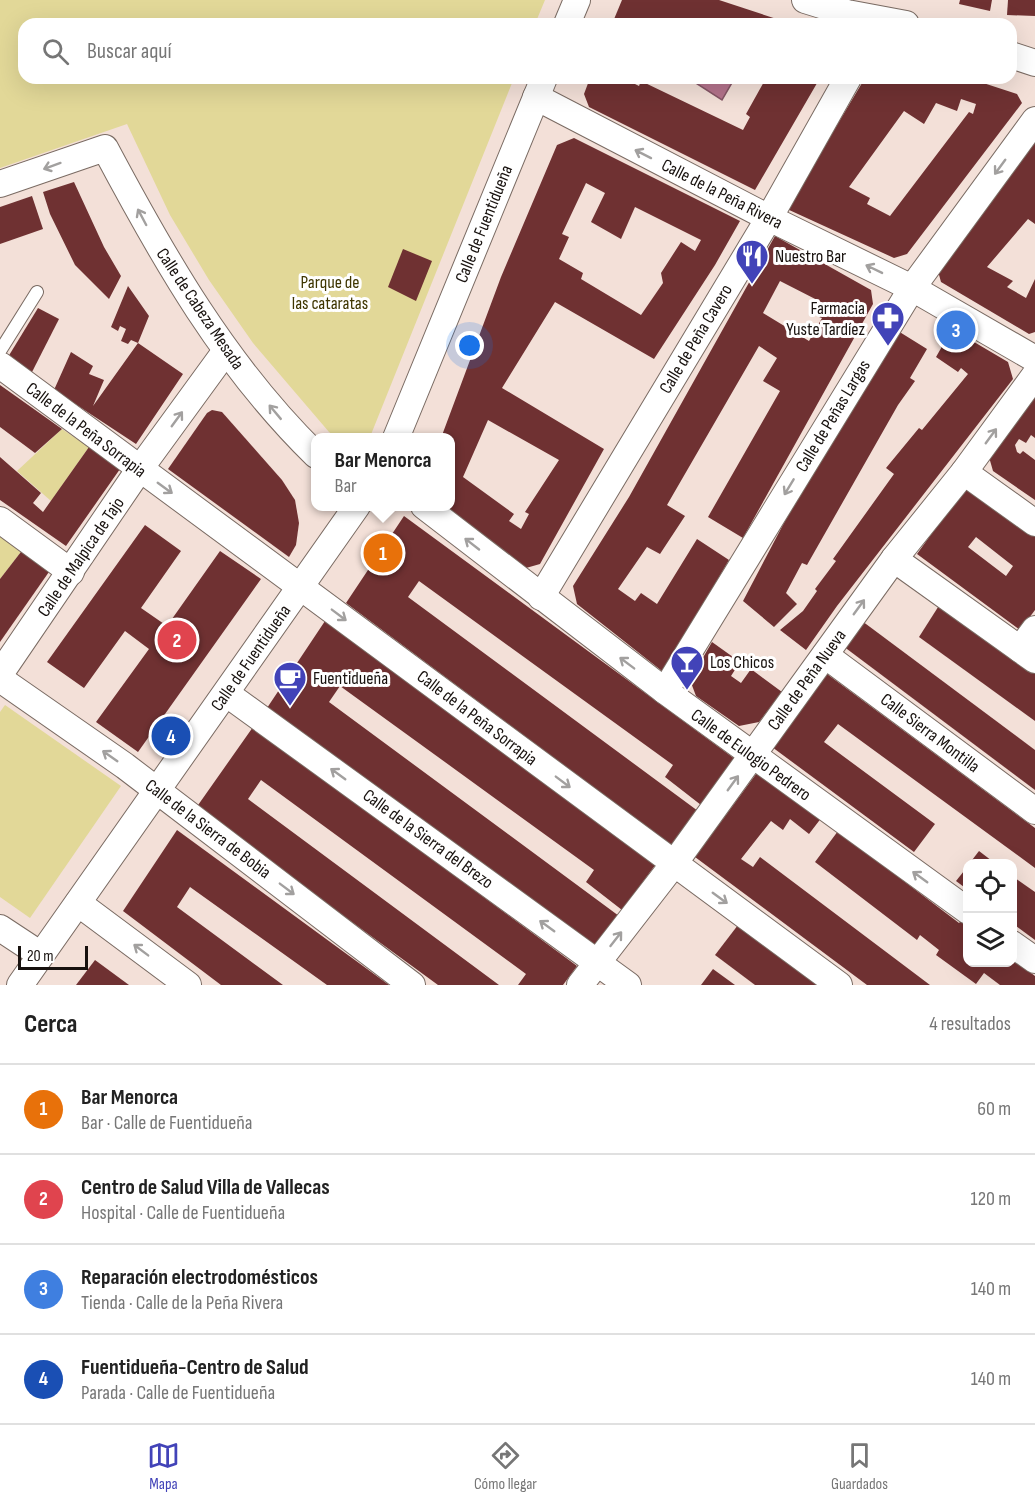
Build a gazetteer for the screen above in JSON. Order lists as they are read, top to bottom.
{
  "streets": {
    "street": [
      "Calle de la Peña Rivera",
      "Calle de Fuentidueña",
      "Calle de Cabeza Mesada",
      "Calle de Peña Cavero",
      "Calle de Peñas Largas",
      "Calle de la Peña Sorrapia",
      "Calle de Malpica de Tajo",
      "Calle de Peña Nueva",
      "Calle Sierra Montilla",
      "Calle de Eulogio Pedrero",
      "Calle de la Sierra de Bobia",
      "Calle de la Sierra del Brezo"
    ]
  },
  "crossings": [
    ["Calle de la Peña Rivera", "Calle de Fuentidueña"],
    ["Calle de la Peña Rivera", "Calle de Peña Cavero"],
    ["Calle de la Peña Rivera", "Calle de Peñas Largas"],
    ["Calle de Fuentidueña", "Calle de la Peña Sorrapia"],
    ["Calle de Fuentidueña", "Calle de la Sierra de Bobia"],
    ["Calle de Fuentidueña", "Calle de la Sierra del Brezo"],
    ["Calle de Cabeza Mesada", "Calle de Malpica de Tajo"],
    ["Calle de Peña Cavero", "Calle de Eulogio Pedrero"],
    ["Calle de Peñas Largas", "Calle de Eulogio Pedrero"],
    ["Calle de la Peña Sorrapia", "Calle de Malpica de Tajo"],
    ["Calle de la Peña Sorrapia", "Calle de Peña Nueva"],
    ["Calle de Peña Nueva", "Calle Sierra Montilla"],
    ["Calle de Peña Nueva", "Calle de Eulogio Pedrero"],
    ["Calle de Peña Nueva", "Calle de la Sierra del Brezo"]
  ],
  "one_way": [
    "Calle de la Peña Rivera",
    "Calle de Cabeza Mesada",
    "Calle de Peñas Largas",
    "Calle de la Peña Sorrapia",
    "Calle de Malpica de Tajo",
    "Calle de Peña Nueva",
    "Calle de Eulogio Pedrero",
    "Calle de la Sierra del Brezo"
  ],
  "parks": ["Parque de las cataratas"],
  "places": {
    "restaurant": ["Nuestro Bar"],
    "pharmacy": ["Farmacia Yuste Tardíez"],
    "bar": ["Los Chicos"],
    "cafe": ["Fuentidueña"]
  },
  "scale_bar": "20 m",
  "page": {
    "search": "Buscar aquí",
    "pins": [
      "3",
      "1",
      "2",
      "4"
    ],
    "popup": ["Bar Menorca", "Bar"],
    "scale": "20 m",
    "heading": ["Cerca", "4 resultados"],
    "list": [
      {
        "mark": "1",
        "name": "Bar Menorca",
        "note": "Bar · Calle de Fuentidueña",
        "value": "60 m"
      },
      {
        "mark": "2",
        "name": "Centro de Salud Villa de Vallecas",
        "note": "Hospital · Calle de Fuentidueña",
        "value": "120 m"
      },
      {
        "mark": "3",
        "name": "Reparación electrodomésticos",
        "note": "Tienda · Calle de la Peña Rivera",
        "value": "140 m"
      },
      {
        "mark": "4",
        "name": "Fuentidueña-Centro de Salud",
        "note": "Parada · Calle de Fuentidueña",
        "value": "140 m"
      }
    ],
    "nav": ["Mapa", "Cómo llegar", "Guardados"]
  }
}
